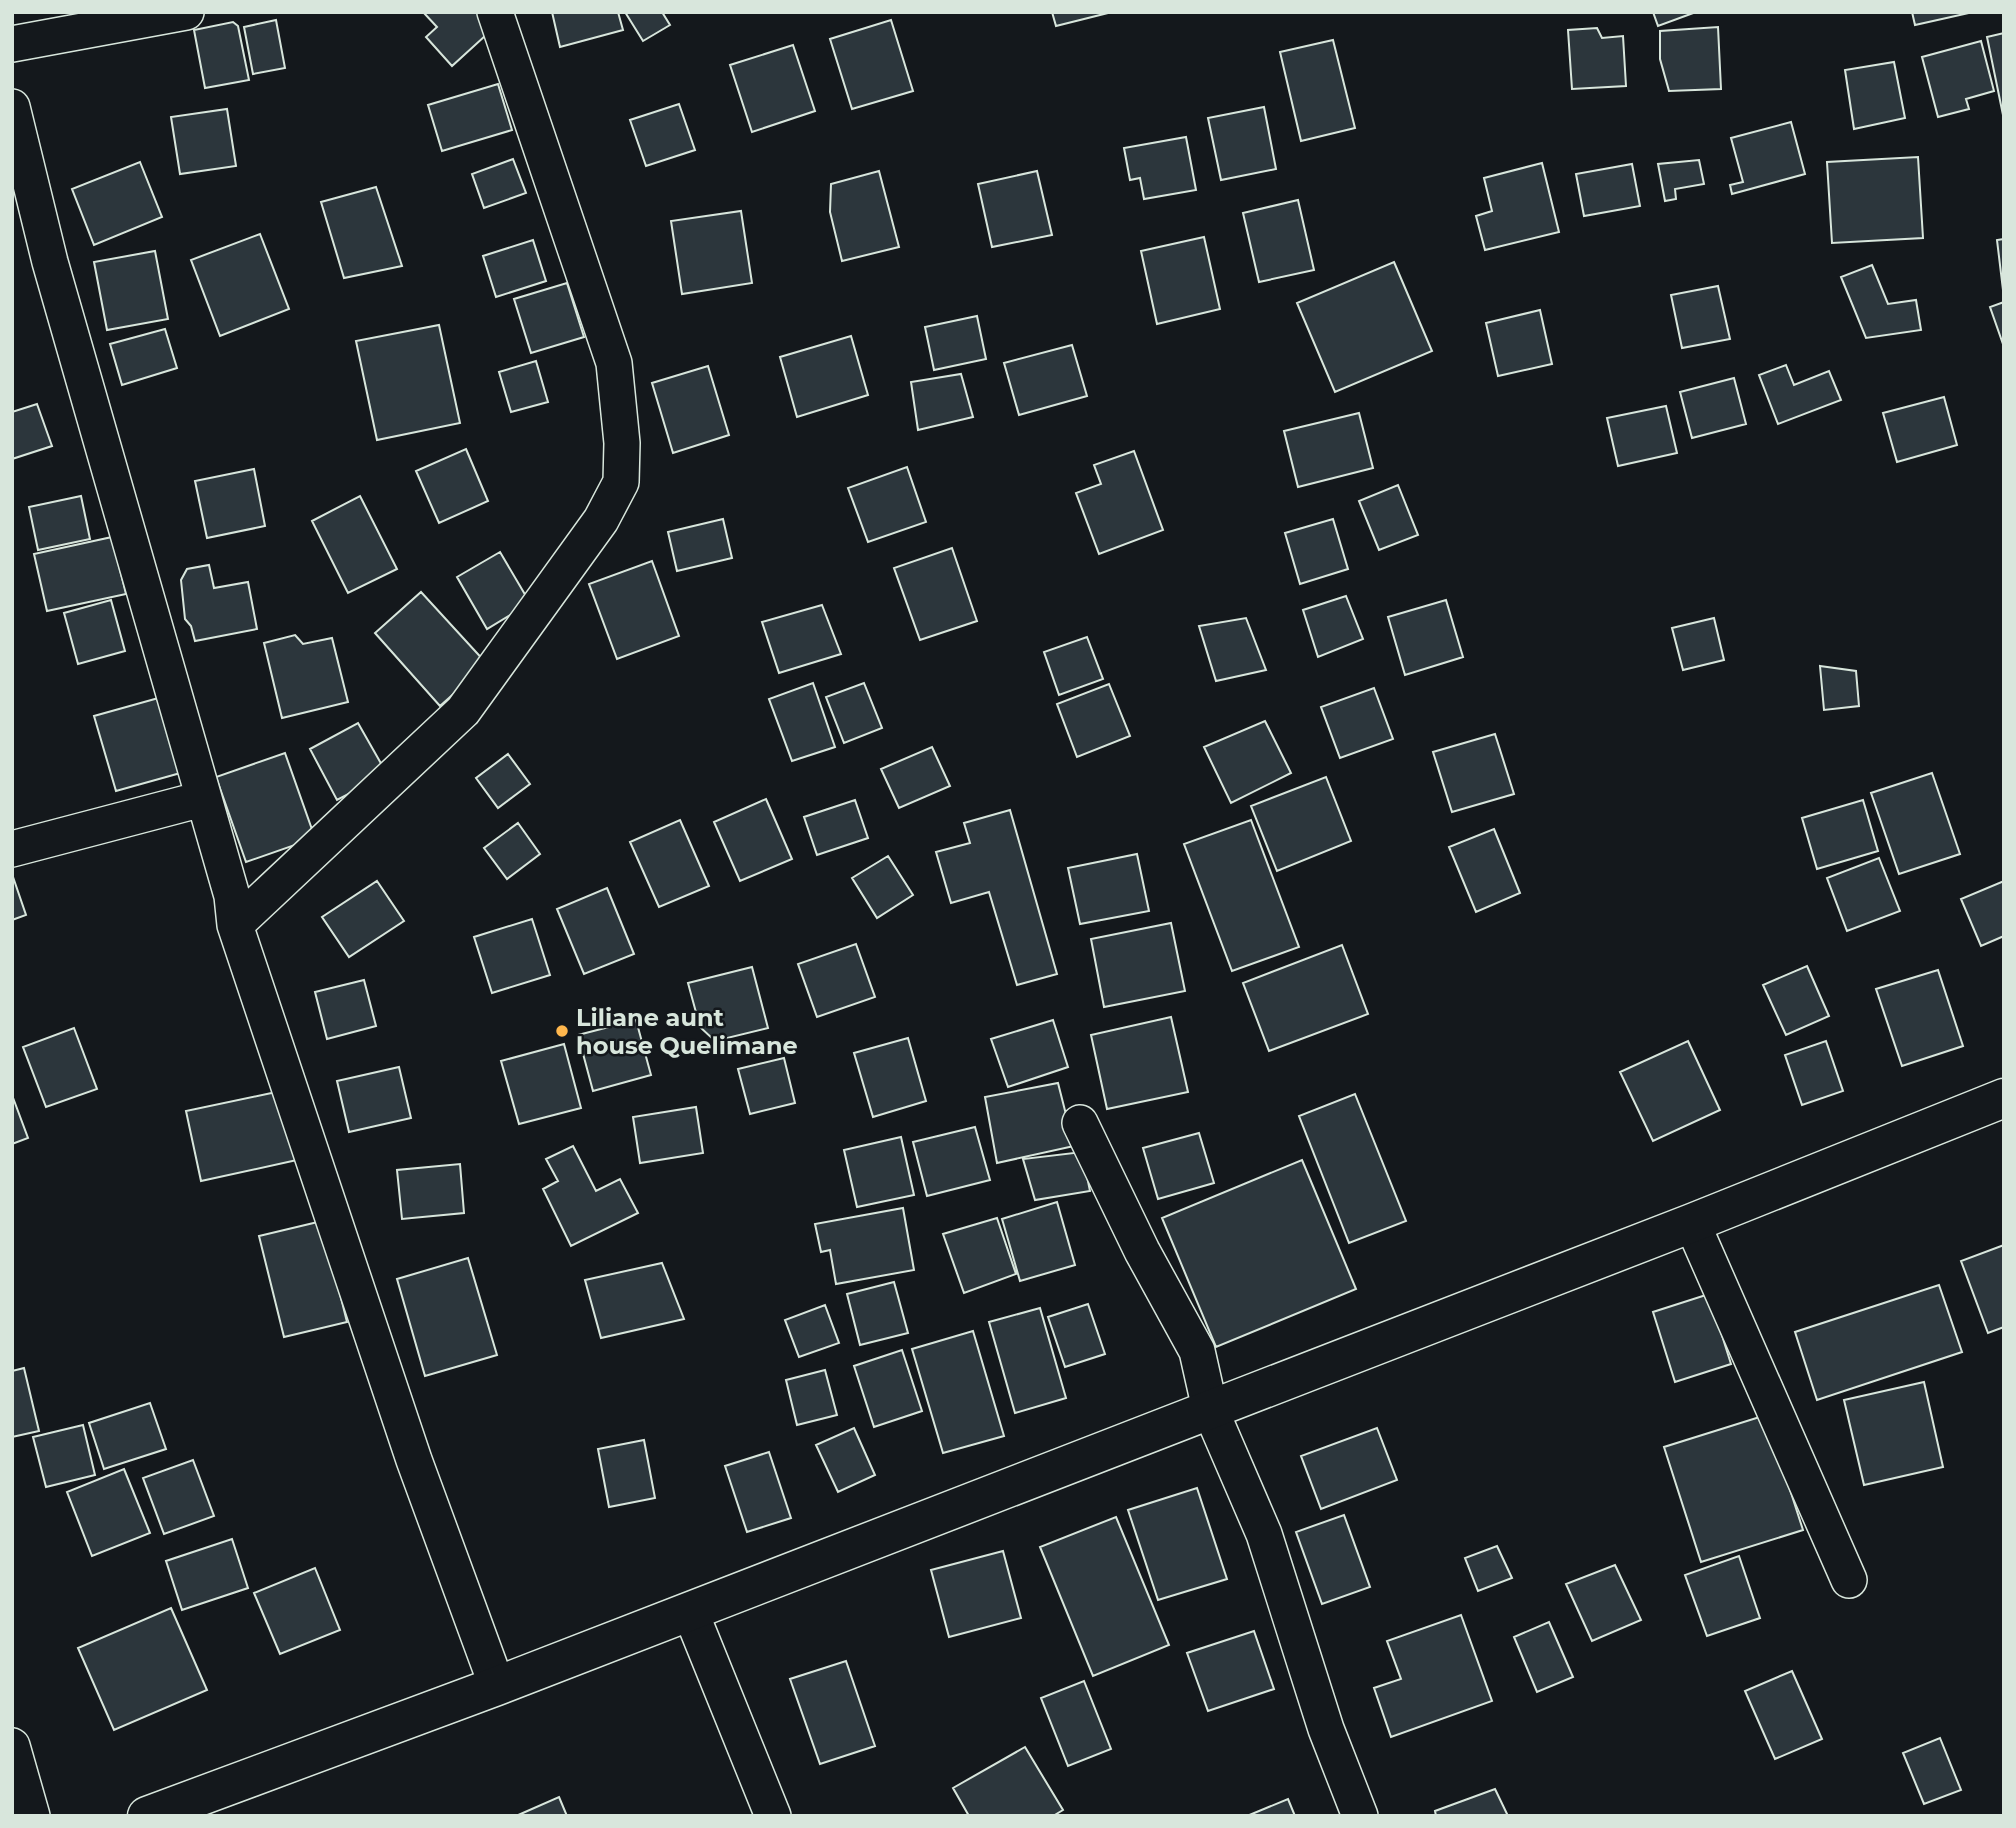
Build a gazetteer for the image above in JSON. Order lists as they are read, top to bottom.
{
  "places": ["Liliane aunt house Quelimane"]
}
